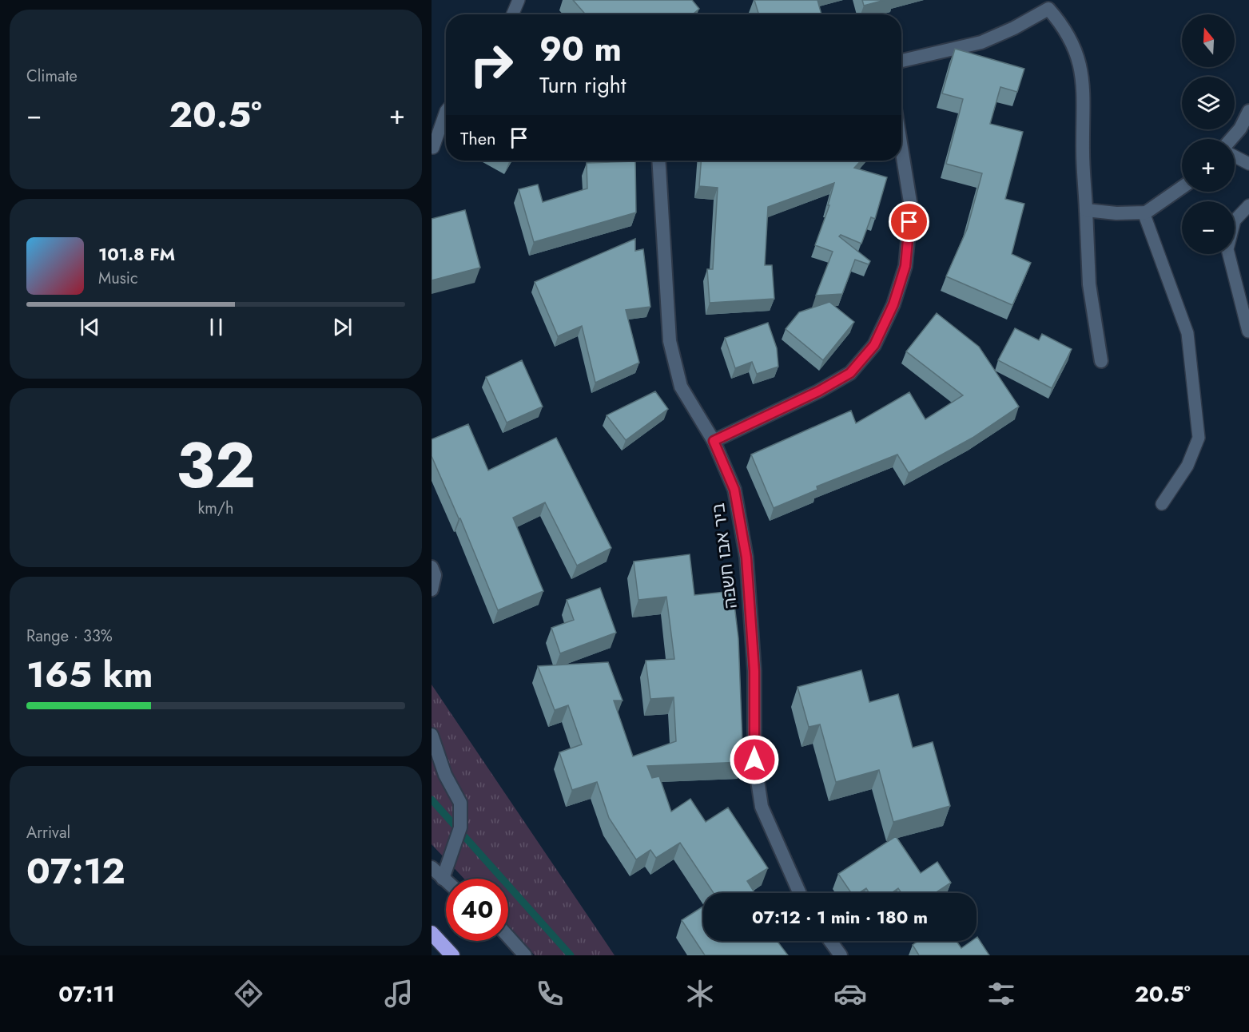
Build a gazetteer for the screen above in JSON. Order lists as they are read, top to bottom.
{
  "streets": {
    "street": ["ביר אבו חשבה"]
  },
  "north": "top",
  "page": {
    "tile": [
      "Climate",
      ["32", "km/h"],
      ["Range · 33%", "165 km"],
      ["Arrival", "07:12"]
    ],
    "map_buttons": ["+", "−"],
    "turn": ["90 m", "Turn right"],
    "heat": ["−", "20.5°", "+"],
    "then": "Then",
    "song": ["101.8 FM", "Music"],
    "limit": "40",
    "trip": "07:12 · 1 min · 180 m",
    "tabs": ["07:11", "20.5°"]
  }
}
